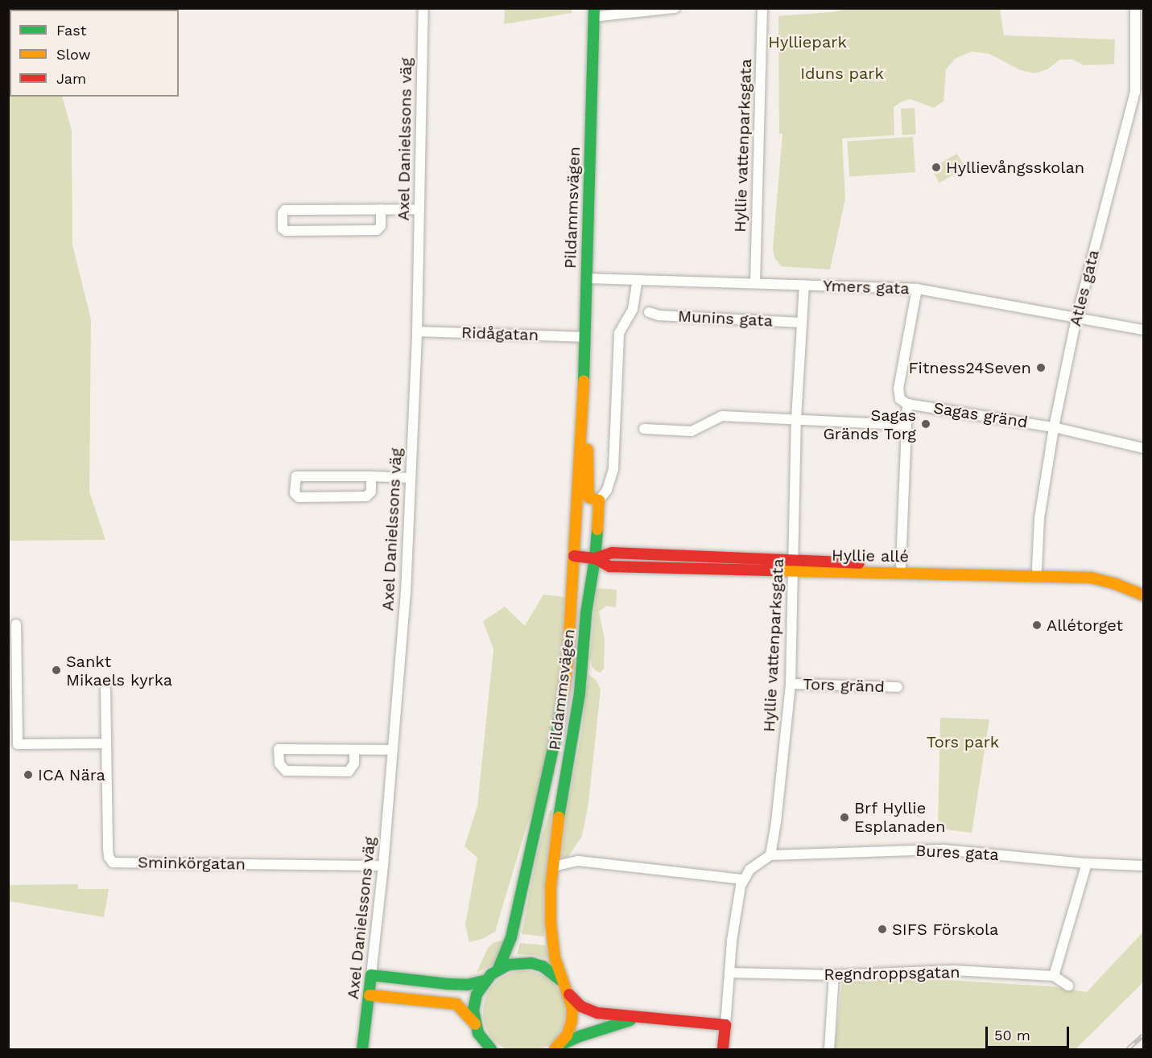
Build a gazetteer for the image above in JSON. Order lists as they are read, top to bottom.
{
  "streets": {
    "main road": ["Axel Danielssons väg", "Pildammsvägen", "Hyllie allé"],
    "street": [
      "Hyllie vattenparksgata",
      "Ymers gata",
      "Atles gata",
      "Munins gata",
      "Ridågatan",
      "Sagas gränd",
      "Tors gränd",
      "Bures gata",
      "Sminkörgatan",
      "Regndroppsgatan"
    ]
  },
  "crossings": [
    ["Axel Danielssons väg", "Ridågatan"],
    ["Axel Danielssons väg", "Sminkörgatan"],
    ["Hyllie vattenparksgata", "Ymers gata"],
    ["Hyllie vattenparksgata", "Munins gata"],
    ["Hyllie vattenparksgata", "Hyllie allé"],
    ["Hyllie vattenparksgata", "Tors gränd"],
    ["Hyllie vattenparksgata", "Bures gata"],
    ["Pildammsvägen", "Ymers gata"],
    ["Pildammsvägen", "Ridågatan"],
    ["Pildammsvägen", "Hyllie allé"],
    ["Ymers gata", "Atles gata"],
    ["Atles gata", "Sagas gränd"],
    ["Atles gata", "Hyllie allé"]
  ],
  "parks": ["Hylliepark", "Iduns park", "Tors park"],
  "places": [
    "Hyllievångsskolan",
    "Fitness24Seven",
    "Sagas Gränds Torg",
    "Allétorget",
    "Sankt Mikaels kyrka",
    "ICA Nära",
    "Brf Hyllie Esplanaden",
    "SIFS Förskola"
  ],
  "legend": ["Fast", "Slow", "Jam"],
  "scale_bar": "50 m"
}
